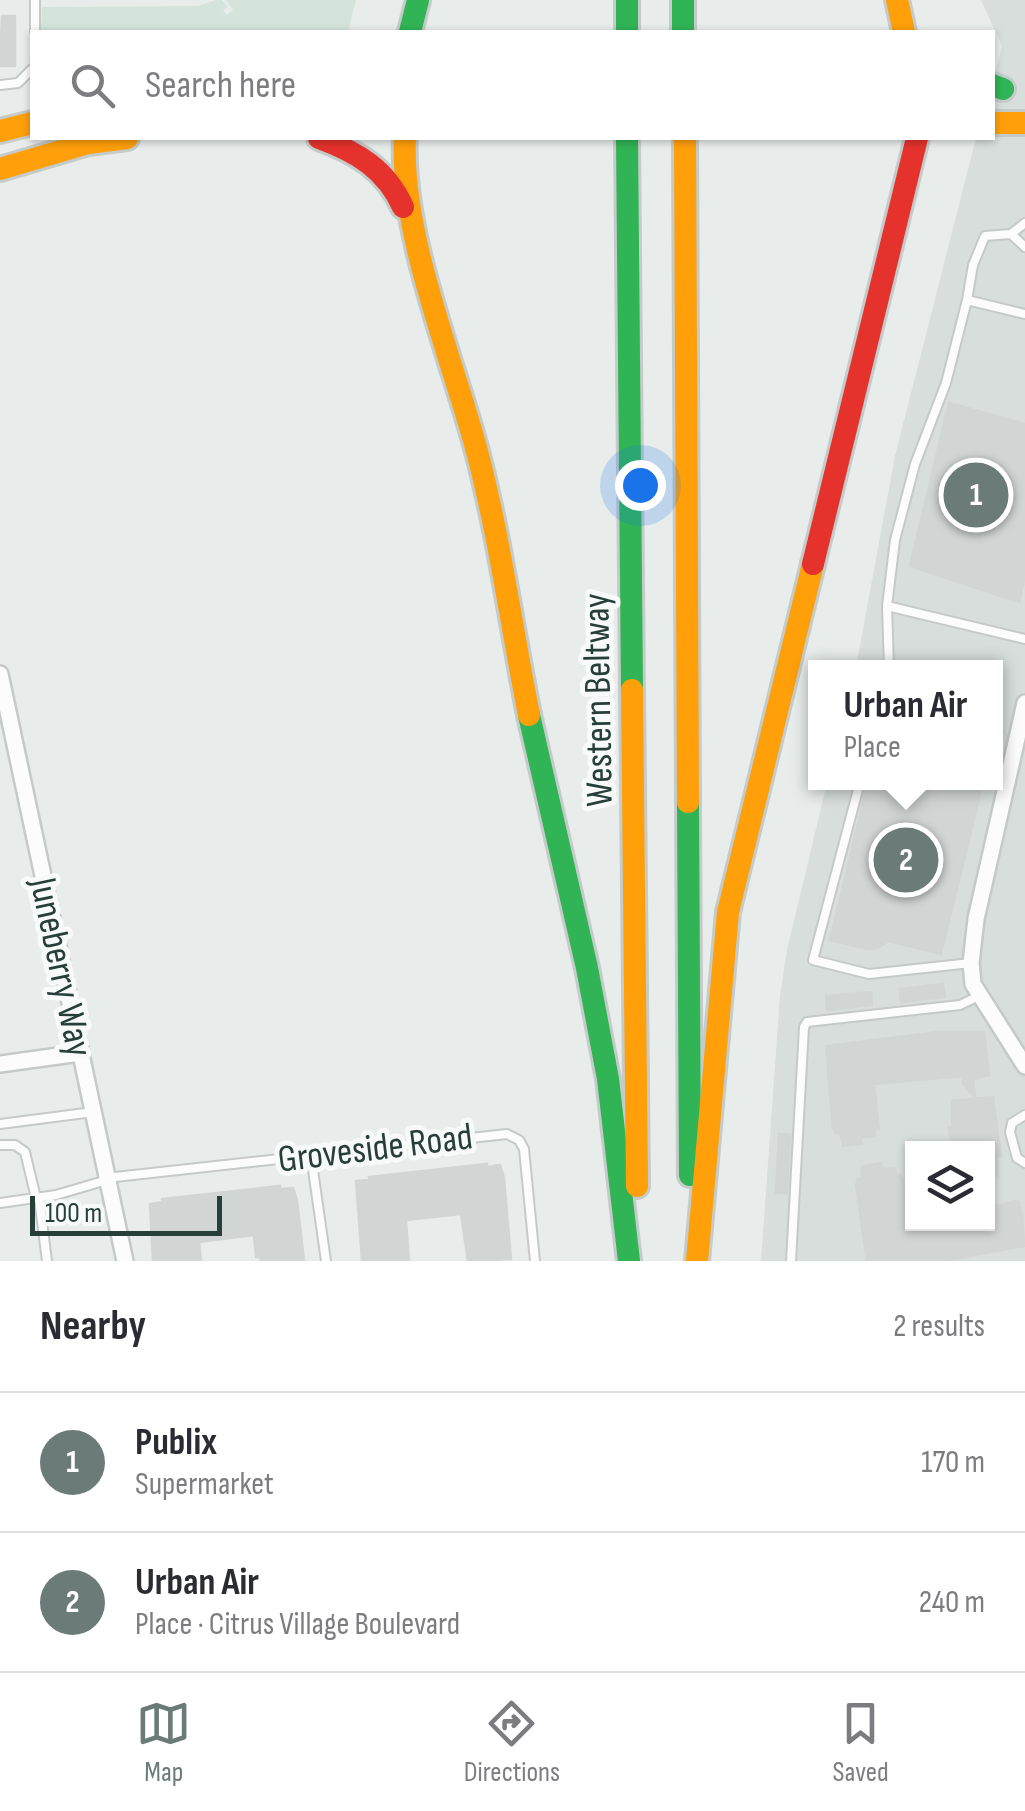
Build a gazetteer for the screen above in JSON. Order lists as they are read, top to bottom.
{
  "streets": {
    "main road": ["Western Beltway"],
    "street": ["Juneberry Way"],
    "lane": ["Groveside Road"]
  },
  "crossings": [
    ["Juneberry Way", "Groveside Road"]
  ],
  "scale_bar": "100 m",
  "page": {
    "search": "Search here",
    "pins": ["1", "2"],
    "popup": ["Urban Air", "Place"],
    "scale": "100 m",
    "heading": ["Nearby", "2 results"],
    "list": [
      {
        "mark": "1",
        "name": "Publix",
        "note": "Supermarket",
        "value": "170 m"
      },
      {
        "mark": "2",
        "name": "Urban Air",
        "note": "Place · Citrus Village Boulevard",
        "value": "240 m"
      }
    ],
    "nav": ["Map", "Directions", "Saved"]
  }
}
